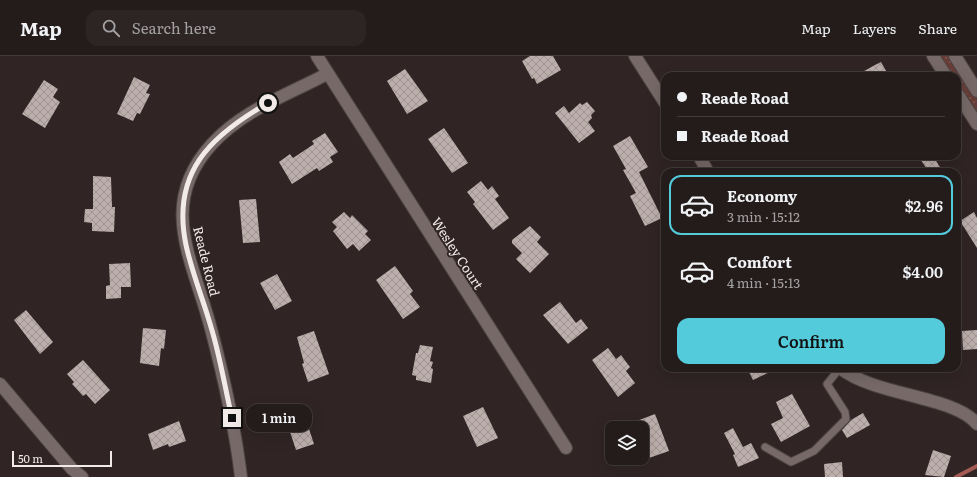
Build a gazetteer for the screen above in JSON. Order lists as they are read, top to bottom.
{
  "streets": {
    "street": ["Wesley Court", "Reade Road"]
  },
  "crossings": [
    ["Wesley Court", "Reade Road"]
  ],
  "scale_bar": "50 m",
  "page": {
    "header": "Map",
    "search": "Search here",
    "nav": ["Map", "Layers", "Share"],
    "banner": ["Reade Road", "Reade Road"],
    "list": [
      {
        "name": "Economy",
        "note": "3 min · 15:12",
        "value": "$2.96"
      },
      {
        "name": "Comfort",
        "note": "4 min · 15:13",
        "value": "$4.00"
      }
    ],
    "buttons": "Confirm",
    "bubble": "1 min",
    "scale": "50 m"
  }
}
